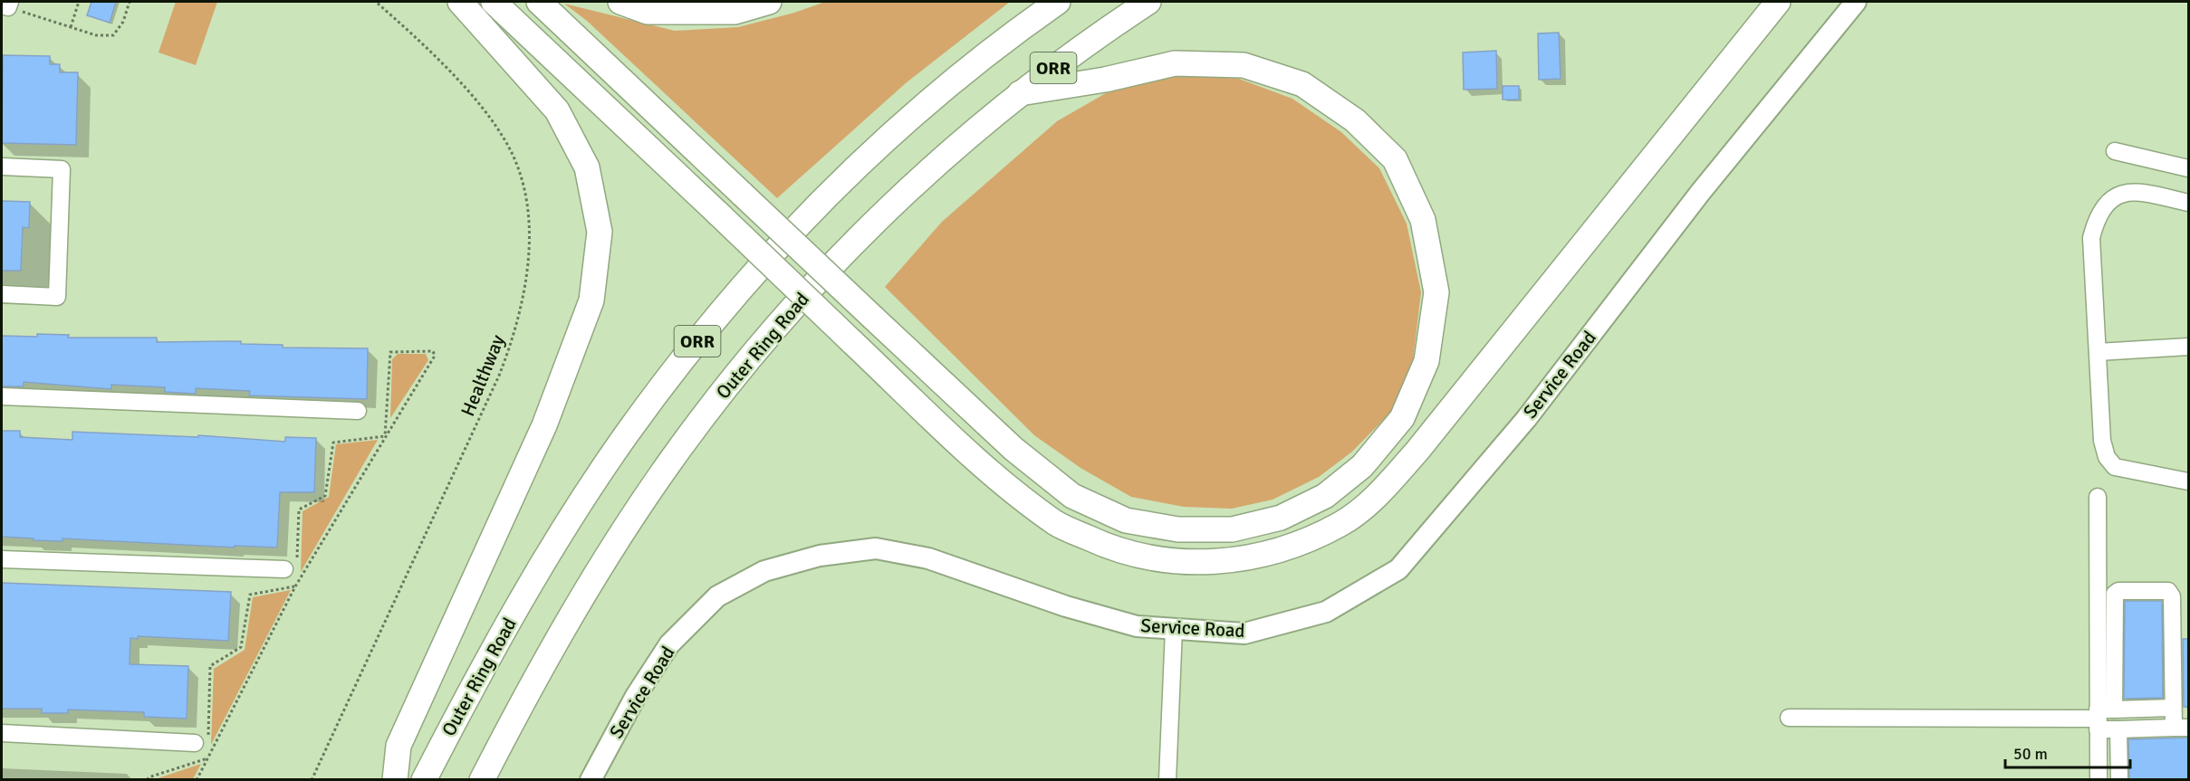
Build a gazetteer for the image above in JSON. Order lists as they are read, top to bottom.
{
  "streets": {
    "highway": ["ORR", "Outer Ring Road"],
    "main road": ["Service Road"],
    "path": ["Healthway"]
  },
  "scale_bar": "50 m"
}
